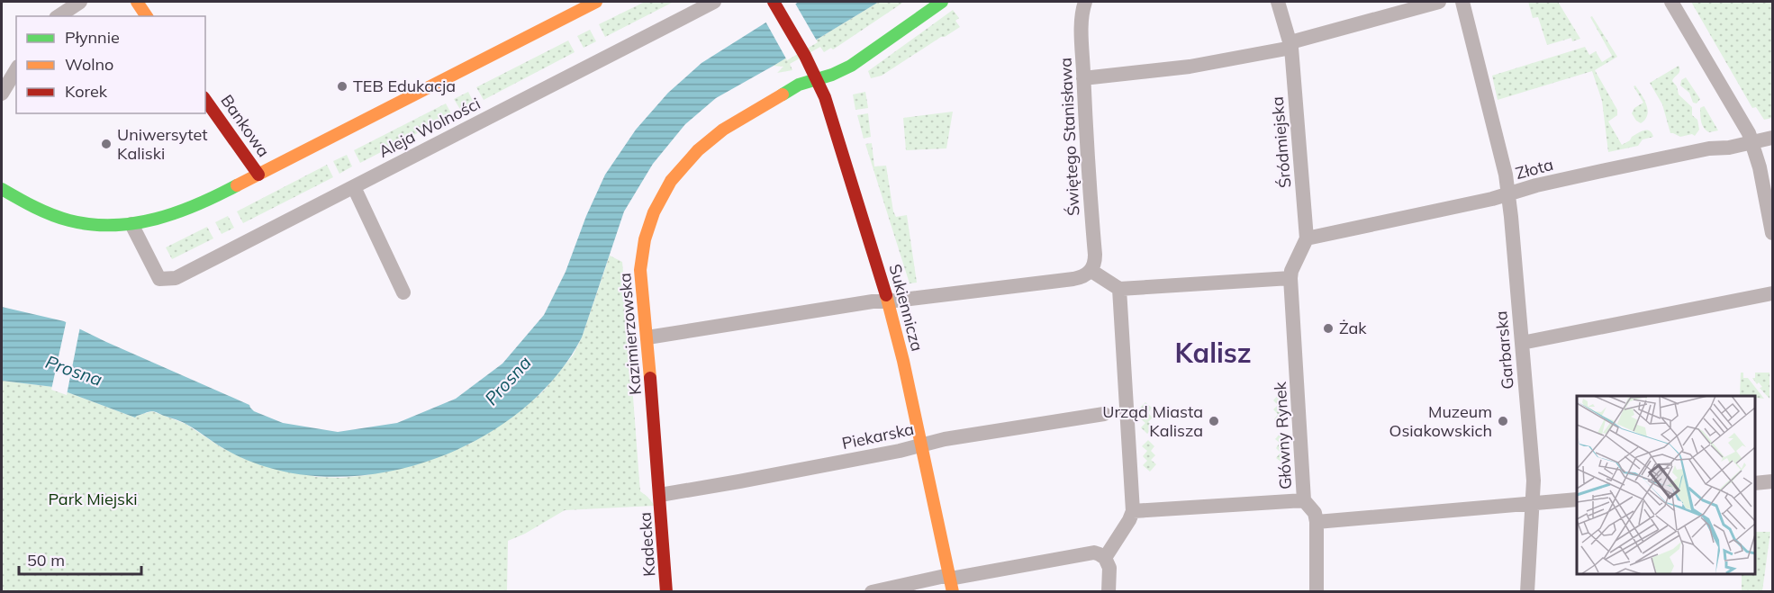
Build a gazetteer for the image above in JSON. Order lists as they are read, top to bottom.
{
  "streets": {
    "street": [
      "Bankowa",
      "Aleja Wolności",
      "Świętego Stanisława",
      "Śródmiejska",
      "Złota",
      "Sukiennicza",
      "Kazimierzowska",
      "Garbarska",
      "Główny Rynek",
      "Piekarska",
      "Kadecka"
    ]
  },
  "crossings": [
    ["Śródmiejska", "Złota"],
    ["Śródmiejska", "Główny Rynek"],
    ["Złota", "Garbarska"],
    ["Sukiennicza", "Kazimierzowska"],
    ["Sukiennicza", "Piekarska"],
    ["Kazimierzowska", "Piekarska"],
    ["Kazimierzowska", "Kadecka"],
    ["Piekarska", "Kadecka"]
  ],
  "districts": ["Kalisz"],
  "water": ["Prosna"],
  "parks": ["Park Miejski"],
  "places": [
    "TEB Edukacja",
    "Uniwersytet Kaliski",
    "Żak",
    "Urząd Miasta Kalisza",
    "Muzeum Osiakowskich"
  ],
  "legend": ["Płynnie", "Wolno", "Korek"],
  "scale_bar": "50 m"
}
